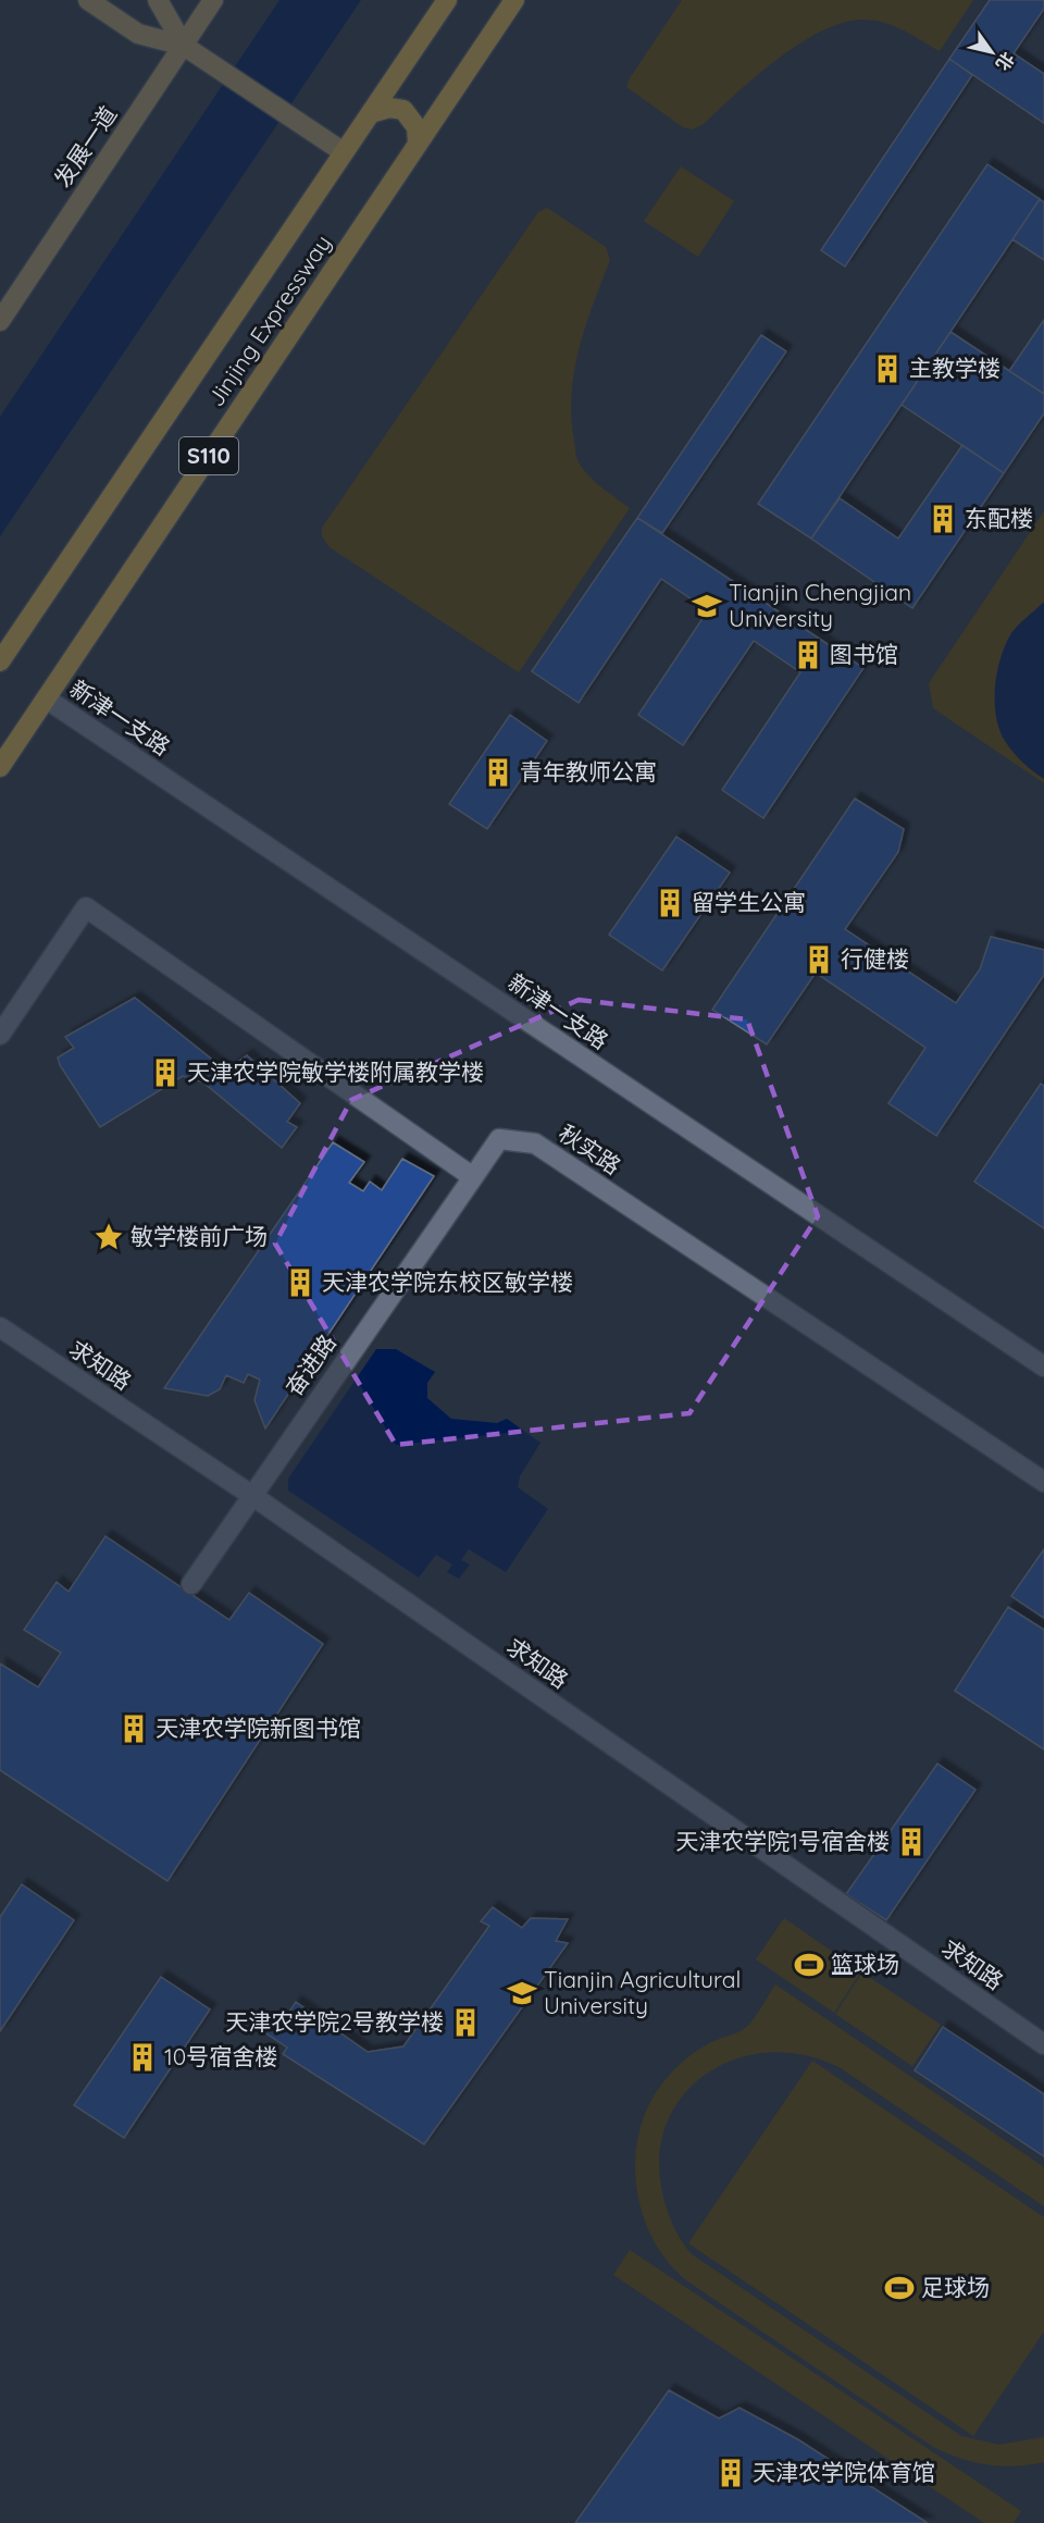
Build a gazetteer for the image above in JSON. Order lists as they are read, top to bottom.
{
  "streets": {
    "highway": ["Jinjing Expressway", "S110"],
    "main road": ["发展一道"],
    "street": [
      "新津一支路",
      "秋实路",
      "求知路",
      "奋进路"
    ]
  },
  "crossings": [
    ["Jinjing Expressway", "新津一支路"],
    ["秋实路", "奋进路"],
    ["求知路", "奋进路"]
  ],
  "places": {
    "building": [
      "主教学楼",
      "东配楼",
      "图书馆",
      "青年教师公寓",
      "留学生公寓",
      "行健楼",
      "天津农学院敏学楼附属教学楼",
      "天津农学院东校区敏学楼",
      "天津农学院新图书馆",
      "天津农学院1号宿舍楼",
      "天津农学院2号教学楼",
      "10号宿舍楼",
      "天津农学院体育馆"
    ],
    "school or university": ["Tianjin Chengjian University", "Tianjin Agricultural University"],
    "place": ["敏学楼前广场"],
    "sports": ["篮球场", "足球场"]
  },
  "north": "bottom right"
}
